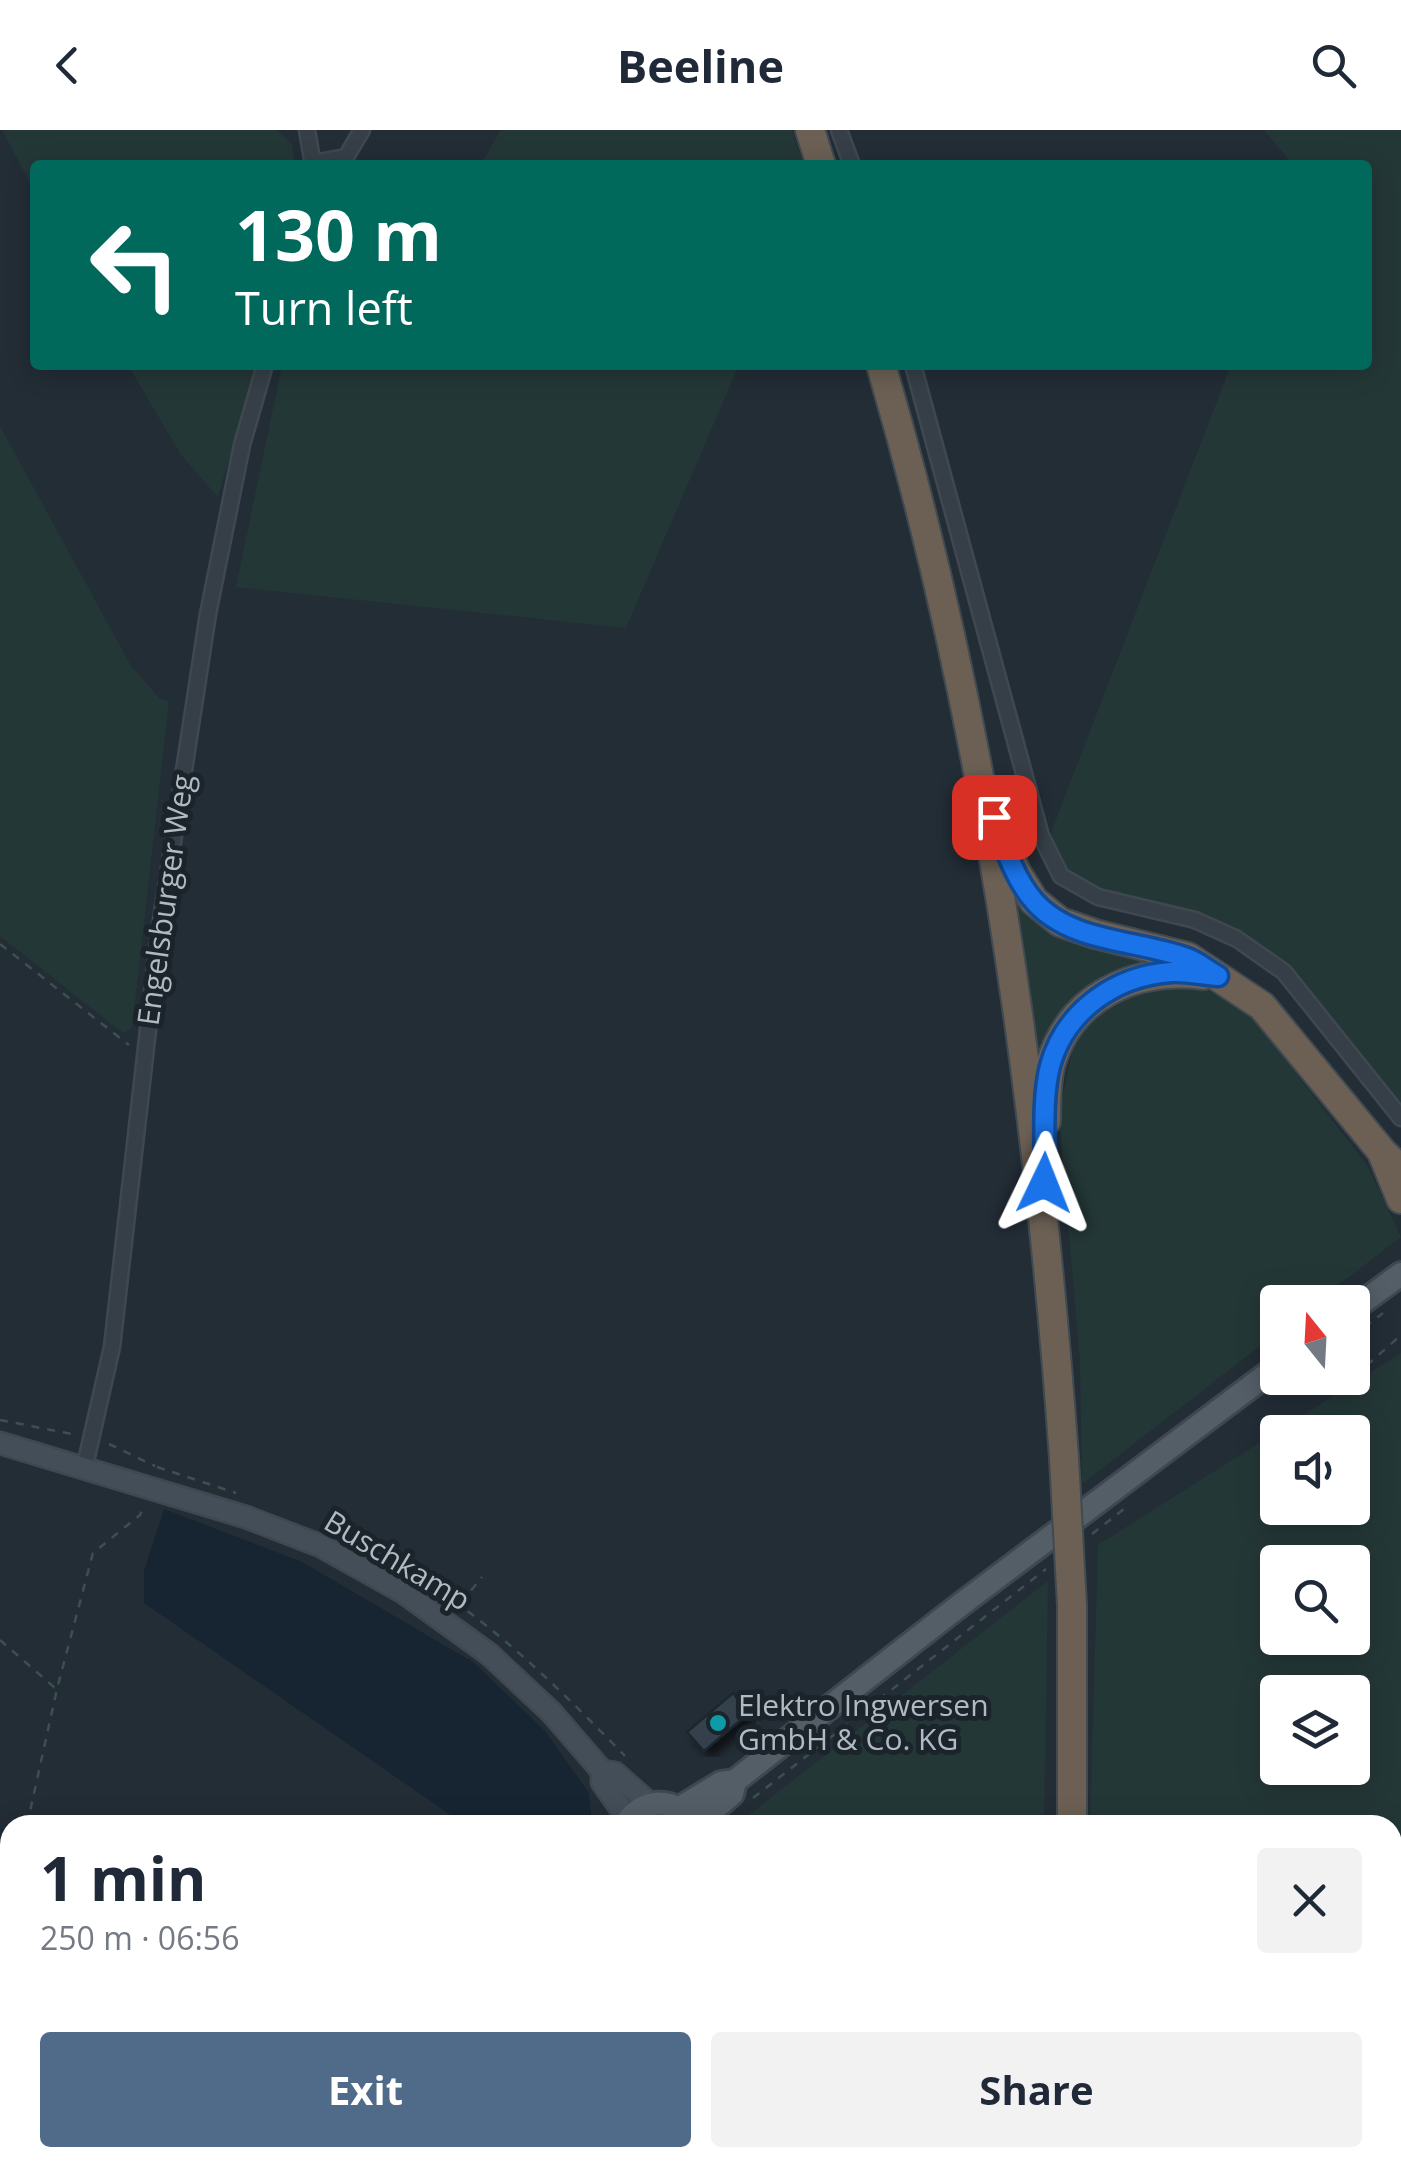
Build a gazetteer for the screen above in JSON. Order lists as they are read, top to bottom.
{
  "streets": {
    "street": ["Engelsburger Weg", "Buschkamp"]
  },
  "crossings": [
    ["Engelsburger Weg", "Buschkamp"]
  ],
  "places": ["Elektro Ingwersen GmbH & Co. KG"],
  "north": "top",
  "page": {
    "header": "Beeline",
    "turn": ["130 m", "Turn left"],
    "heading": ["1 min", "250 m · 06:56"],
    "buttons": ["Exit", "Share"]
  }
}
